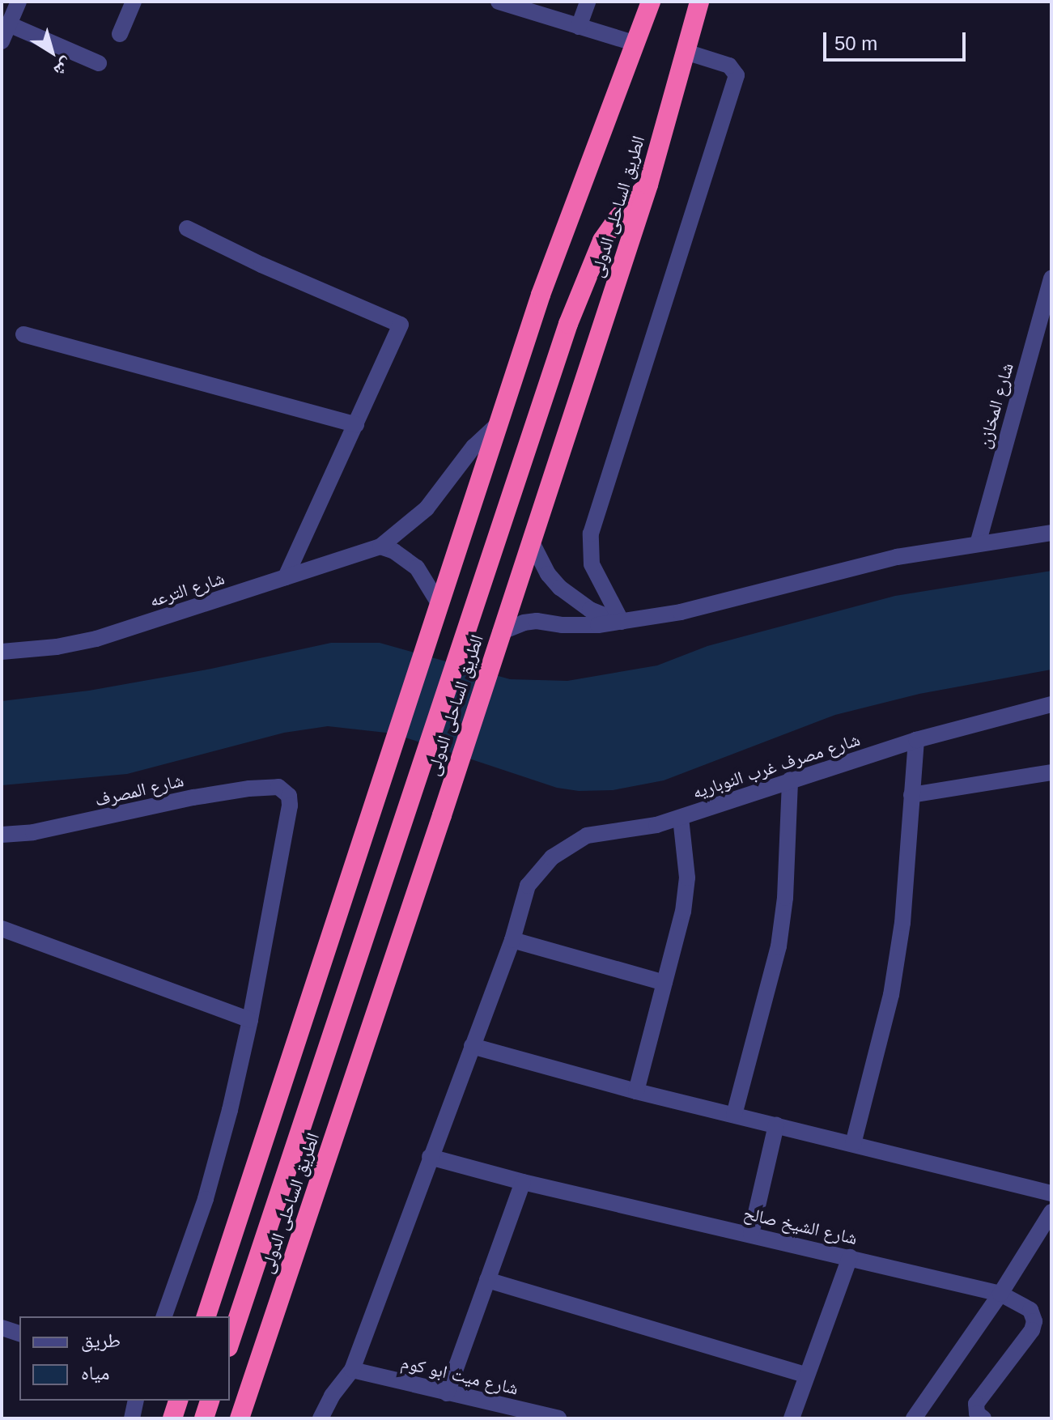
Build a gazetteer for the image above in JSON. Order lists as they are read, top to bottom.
{
  "streets": {
    "highway": ["الطريق الساحلى الدولى"],
    "street": [
      "شارع المخازن",
      "شارع الترعه",
      "شارع مصرف غرب النوباريه",
      "شارع المصرف",
      "شارع الشيخ صالح",
      "شارع ميت ابو كوم"
    ]
  },
  "crossings": [
    ["الطريق الساحلى الدولى", "شارع الترعه"]
  ],
  "legend": ["طريق", "مياه"],
  "scale_bar": "50 m",
  "north": "bottom right"
}
